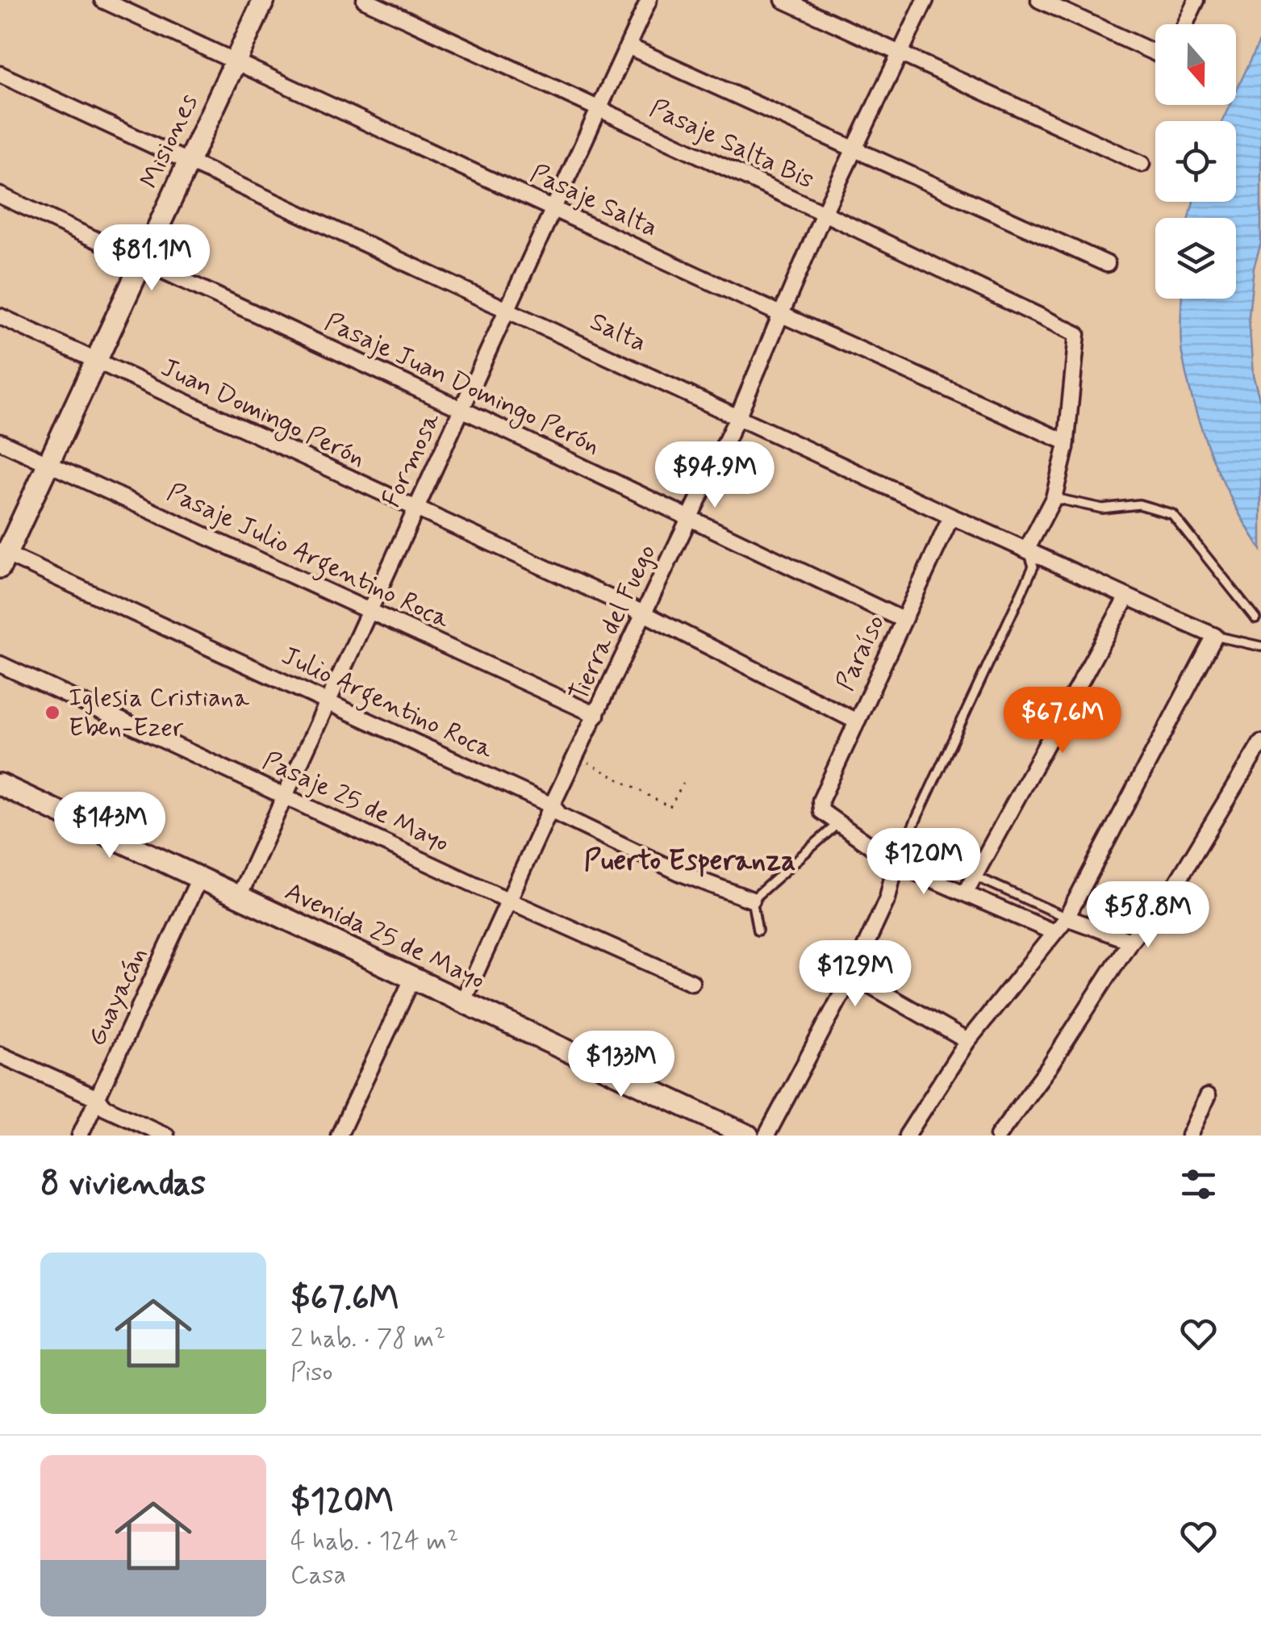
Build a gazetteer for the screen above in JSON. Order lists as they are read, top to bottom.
{
  "streets": {
    "main road": ["Misiones", "Avenida 25 de Mayo"],
    "street": [
      "Pasaje Salta Bis",
      "Pasaje Salta",
      "Salta",
      "Pasaje Juan Domingo Perón",
      "Juan Domingo Perón",
      "Formosa",
      "Pasaje Julio Argentino Roca",
      "Tierra del Fuego",
      "Paraíso",
      "Julio Argentino Roca",
      "Pasaje 25 de Mayo",
      "Guayacán"
    ]
  },
  "crossings": [
    ["Misiones", "Pasaje Salta"],
    ["Misiones", "Salta"],
    ["Misiones", "Pasaje Juan Domingo Perón"],
    ["Misiones", "Juan Domingo Perón"],
    ["Misiones", "Pasaje Julio Argentino Roca"],
    ["Misiones", "Julio Argentino Roca"],
    ["Pasaje Salta Bis", "Pasaje Salta"],
    ["Pasaje Salta Bis", "Formosa"],
    ["Pasaje Salta Bis", "Tierra del Fuego"],
    ["Pasaje Salta", "Formosa"],
    ["Pasaje Salta", "Tierra del Fuego"],
    ["Salta", "Formosa"],
    ["Salta", "Tierra del Fuego"],
    ["Salta", "Paraíso"],
    ["Pasaje Juan Domingo Perón", "Formosa"],
    ["Pasaje Juan Domingo Perón", "Tierra del Fuego"],
    ["Pasaje Juan Domingo Perón", "Paraíso"],
    ["Juan Domingo Perón", "Formosa"],
    ["Juan Domingo Perón", "Tierra del Fuego"],
    ["Juan Domingo Perón", "Paraíso"],
    ["Formosa", "Pasaje Julio Argentino Roca"],
    ["Formosa", "Julio Argentino Roca"],
    ["Formosa", "Pasaje 25 de Mayo"],
    ["Formosa", "Avenida 25 de Mayo"],
    ["Pasaje Julio Argentino Roca", "Tierra del Fuego"],
    ["Tierra del Fuego", "Julio Argentino Roca"],
    ["Tierra del Fuego", "Pasaje 25 de Mayo"],
    ["Tierra del Fuego", "Avenida 25 de Mayo"],
    ["Avenida 25 de Mayo", "Guayacán"]
  ],
  "districts": ["Puerto Esperanza"],
  "places": ["Iglesia Cristiana Eben-Ezer"],
  "north": "bottom",
  "page": {
    "price": [
      "$81.1M",
      "$94.9M",
      "$67.6M",
      "$143M",
      "$120M",
      "$58.8M",
      "$129M",
      "$133M"
    ],
    "heading": "8 viviendas",
    "list": [
      {
        "name": "$67.6M",
        "note": "2 hab. · 78 m² · Piso"
      },
      {
        "name": "$120M",
        "note": "4 hab. · 124 m² · Casa"
      }
    ]
  }
}
